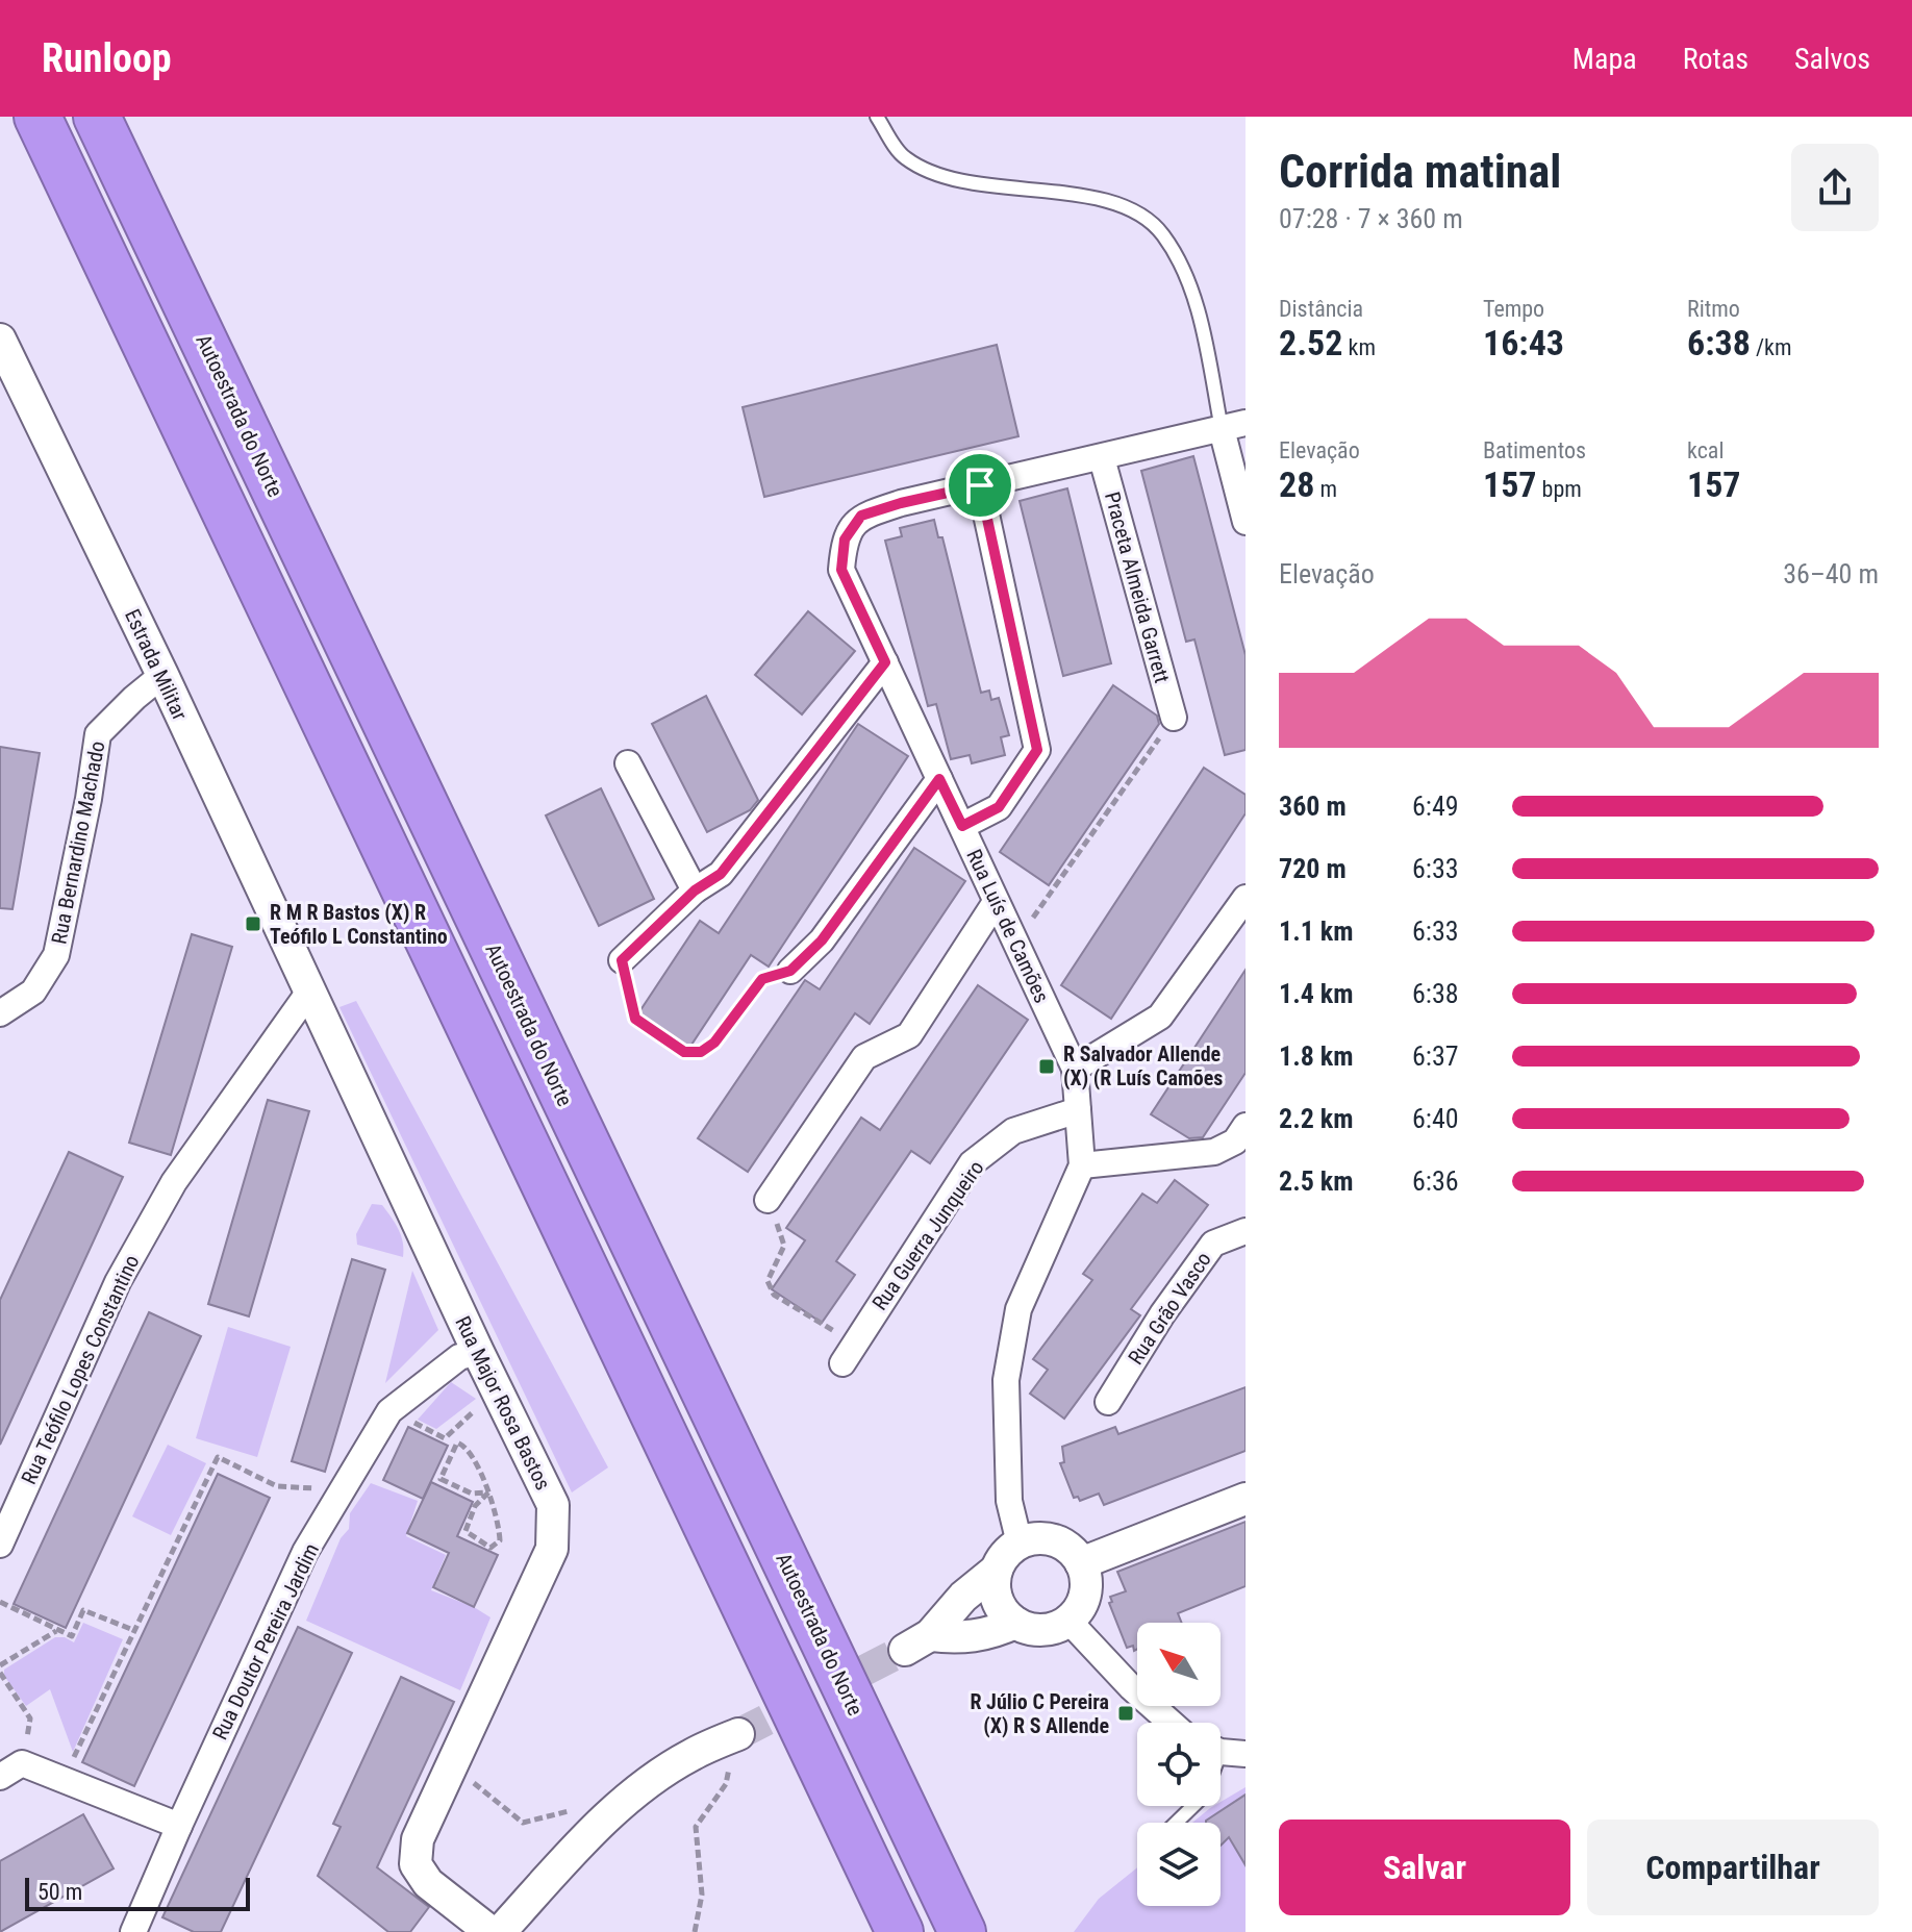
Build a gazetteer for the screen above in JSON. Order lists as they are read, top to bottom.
{
  "streets": {
    "highway": ["Autoestrada do Norte"],
    "street": [
      "Praceta Almeida Garrett",
      "Estrada Militar",
      "Rua Bernardino Machado",
      "Rua Luís de Camões",
      "Rua Guerra Junqueiro",
      "Rua Grão Vasco",
      "Rua Teófilo Lopes Constantino",
      "Rua Major Rosa Bastos",
      "Rua Doutor Pereira Jardim"
    ]
  },
  "crossings": [
    ["Praceta Almeida Garrett", "Rua Luís de Camões"],
    ["Estrada Militar", "Rua Bernardino Machado"],
    ["Estrada Militar", "Rua Teófilo Lopes Constantino"],
    ["Estrada Militar", "Rua Major Rosa Bastos"],
    ["Rua Luís de Camões", "Rua Guerra Junqueiro"],
    ["Rua Teófilo Lopes Constantino", "Rua Major Rosa Bastos"],
    ["Rua Major Rosa Bastos", "Rua Doutor Pereira Jardim"]
  ],
  "places": {
    "transit": ["R M R Bastos (X) R Teófilo L Constantino", "R Salvador Allende (X) (R Luís Camões", "R Júlio C Pereira (X) R S Allende"]
  },
  "scale_bar": "50 m",
  "north": "top left",
  "page": {
    "header": "Runloop",
    "nav": ["Mapa", "Rotas", "Salvos"],
    "heading": ["Corrida matinal", "07:28 · 7 × 360 m"],
    "stats": [
      ["Distância", "2.52 km"],
      ["Tempo", "16:43"],
      ["Ritmo", "6:38 /km"],
      ["Elevação", "28 m"],
      ["Batimentos", "157 bpm"],
      ["kcal", "157"]
    ],
    "chart": ["Elevação", "36–40 m"],
    "list": [
      {
        "name": "360 m",
        "note": "6:49"
      },
      {
        "name": "720 m",
        "note": "6:33"
      },
      {
        "name": "1.1 km",
        "note": "6:33"
      },
      {
        "name": "1.4 km",
        "note": "6:38"
      },
      {
        "name": "1.8 km",
        "note": "6:37"
      },
      {
        "name": "2.2 km",
        "note": "6:40"
      },
      {
        "name": "2.5 km",
        "note": "6:36"
      }
    ],
    "buttons": ["Salvar", "Compartilhar"],
    "scale": "50 m"
  }
}
